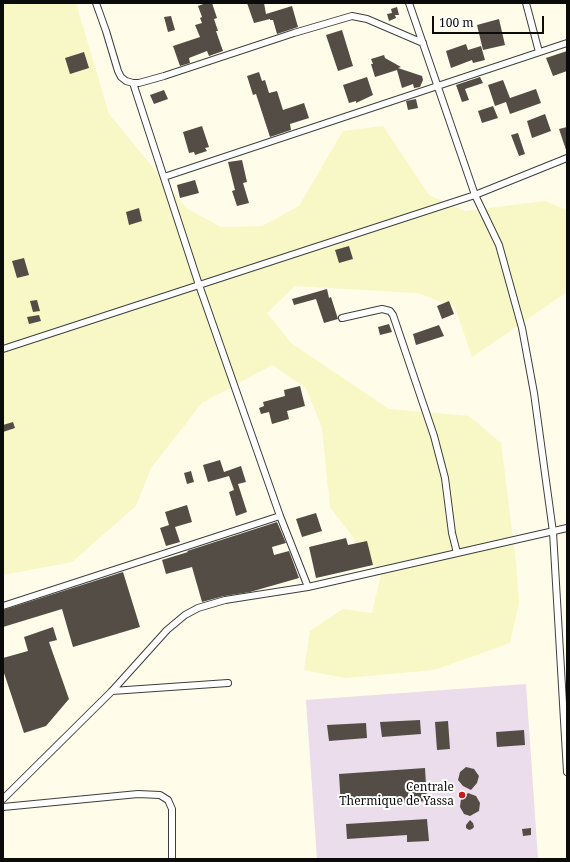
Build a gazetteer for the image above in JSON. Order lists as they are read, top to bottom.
{
  "places": ["Centrale Thermique de Yassa"],
  "scale_bar": "100 m"
}
